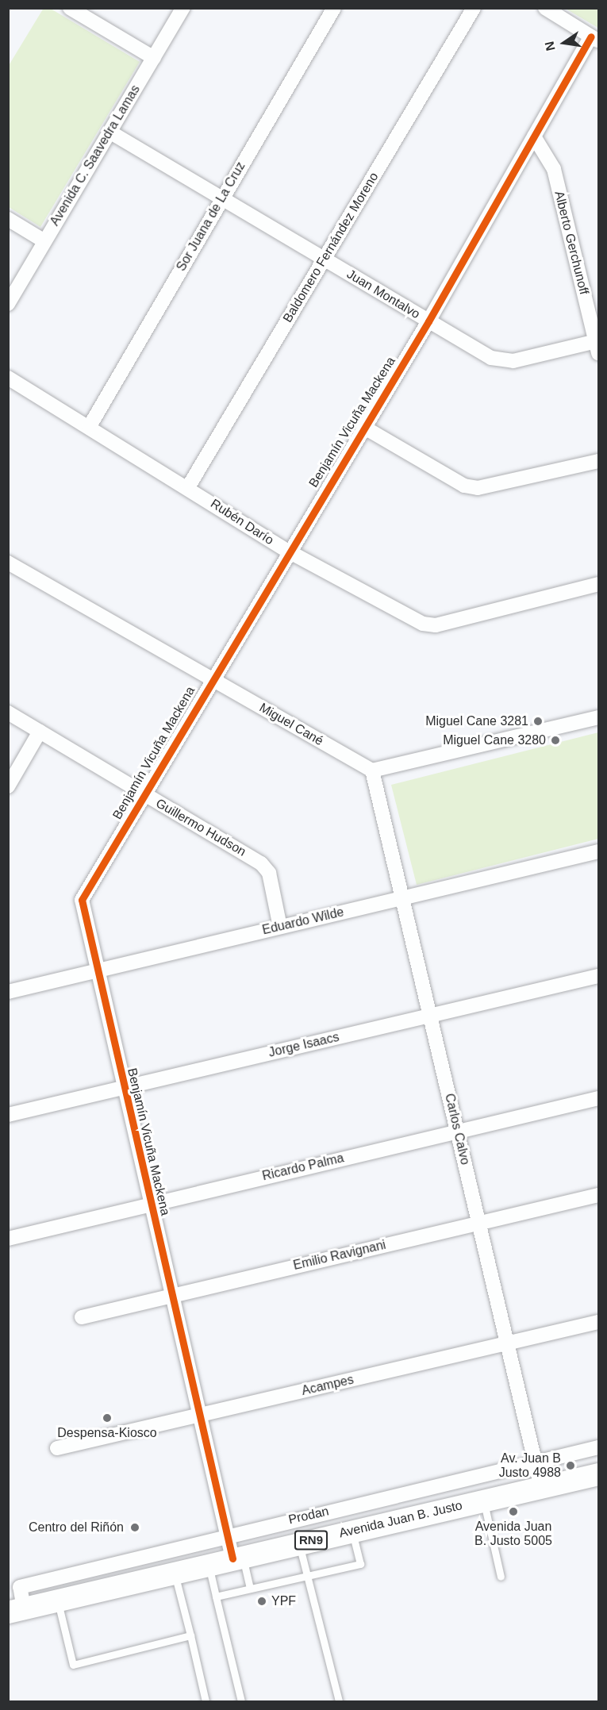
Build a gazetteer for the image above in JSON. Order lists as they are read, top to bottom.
{
  "streets": {
    "main road": ["Avenida Juan B. Justo", "RN9"],
    "street": [
      "Avenida C. Saavedra Lamas",
      "Sor Juana de La Cruz",
      "Alberto Gerchunoff",
      "Baldomero Fernández Moreno",
      "Juan Montalvo",
      "Benjamín Vicuña Mackena",
      "Rubén Darío",
      "Miguel Cané",
      "Guillermo Hudson",
      "Eduardo Wilde",
      "Jorge Isaacs",
      "Carlos Calvo",
      "Ricardo Palma",
      "Emilio Ravignani",
      "Acampes",
      "Prodan"
    ]
  },
  "crossings": [
    ["Avenida C. Saavedra Lamas", "Juan Montalvo"],
    ["Sor Juana de La Cruz", "Juan Montalvo"],
    ["Sor Juana de La Cruz", "Rubén Darío"],
    ["Alberto Gerchunoff", "Juan Montalvo"],
    ["Alberto Gerchunoff", "Benjamín Vicuña Mackena"],
    ["Baldomero Fernández Moreno", "Juan Montalvo"],
    ["Baldomero Fernández Moreno", "Rubén Darío"],
    ["Juan Montalvo", "Benjamín Vicuña Mackena"],
    ["Benjamín Vicuña Mackena", "Rubén Darío"],
    ["Benjamín Vicuña Mackena", "Miguel Cané"],
    ["Benjamín Vicuña Mackena", "Guillermo Hudson"],
    ["Benjamín Vicuña Mackena", "Eduardo Wilde"],
    ["Benjamín Vicuña Mackena", "Jorge Isaacs"],
    ["Benjamín Vicuña Mackena", "Ricardo Palma"],
    ["Benjamín Vicuña Mackena", "Emilio Ravignani"],
    ["Benjamín Vicuña Mackena", "Acampes"],
    ["Benjamín Vicuña Mackena", "Prodan"],
    ["Benjamín Vicuña Mackena", "Avenida Juan B. Justo"],
    ["Miguel Cané", "Carlos Calvo"],
    ["Guillermo Hudson", "Eduardo Wilde"],
    ["Eduardo Wilde", "Carlos Calvo"],
    ["Jorge Isaacs", "Carlos Calvo"],
    ["Carlos Calvo", "Ricardo Palma"],
    ["Carlos Calvo", "Emilio Ravignani"],
    ["Carlos Calvo", "Acampes"],
    ["Carlos Calvo", "Prodan"],
    ["Carlos Calvo", "Avenida Juan B. Justo"],
    ["Prodan", "Avenida Juan B. Justo"]
  ],
  "places": [
    "Miguel Cane 3281",
    "Miguel Cane 3280",
    "Despensa-Kiosco",
    "Av. Juan B Justo 4988",
    "Avenida Juan B. Justo 5005",
    "Centro del Riñón",
    "YPF"
  ],
  "north": "left"
}
